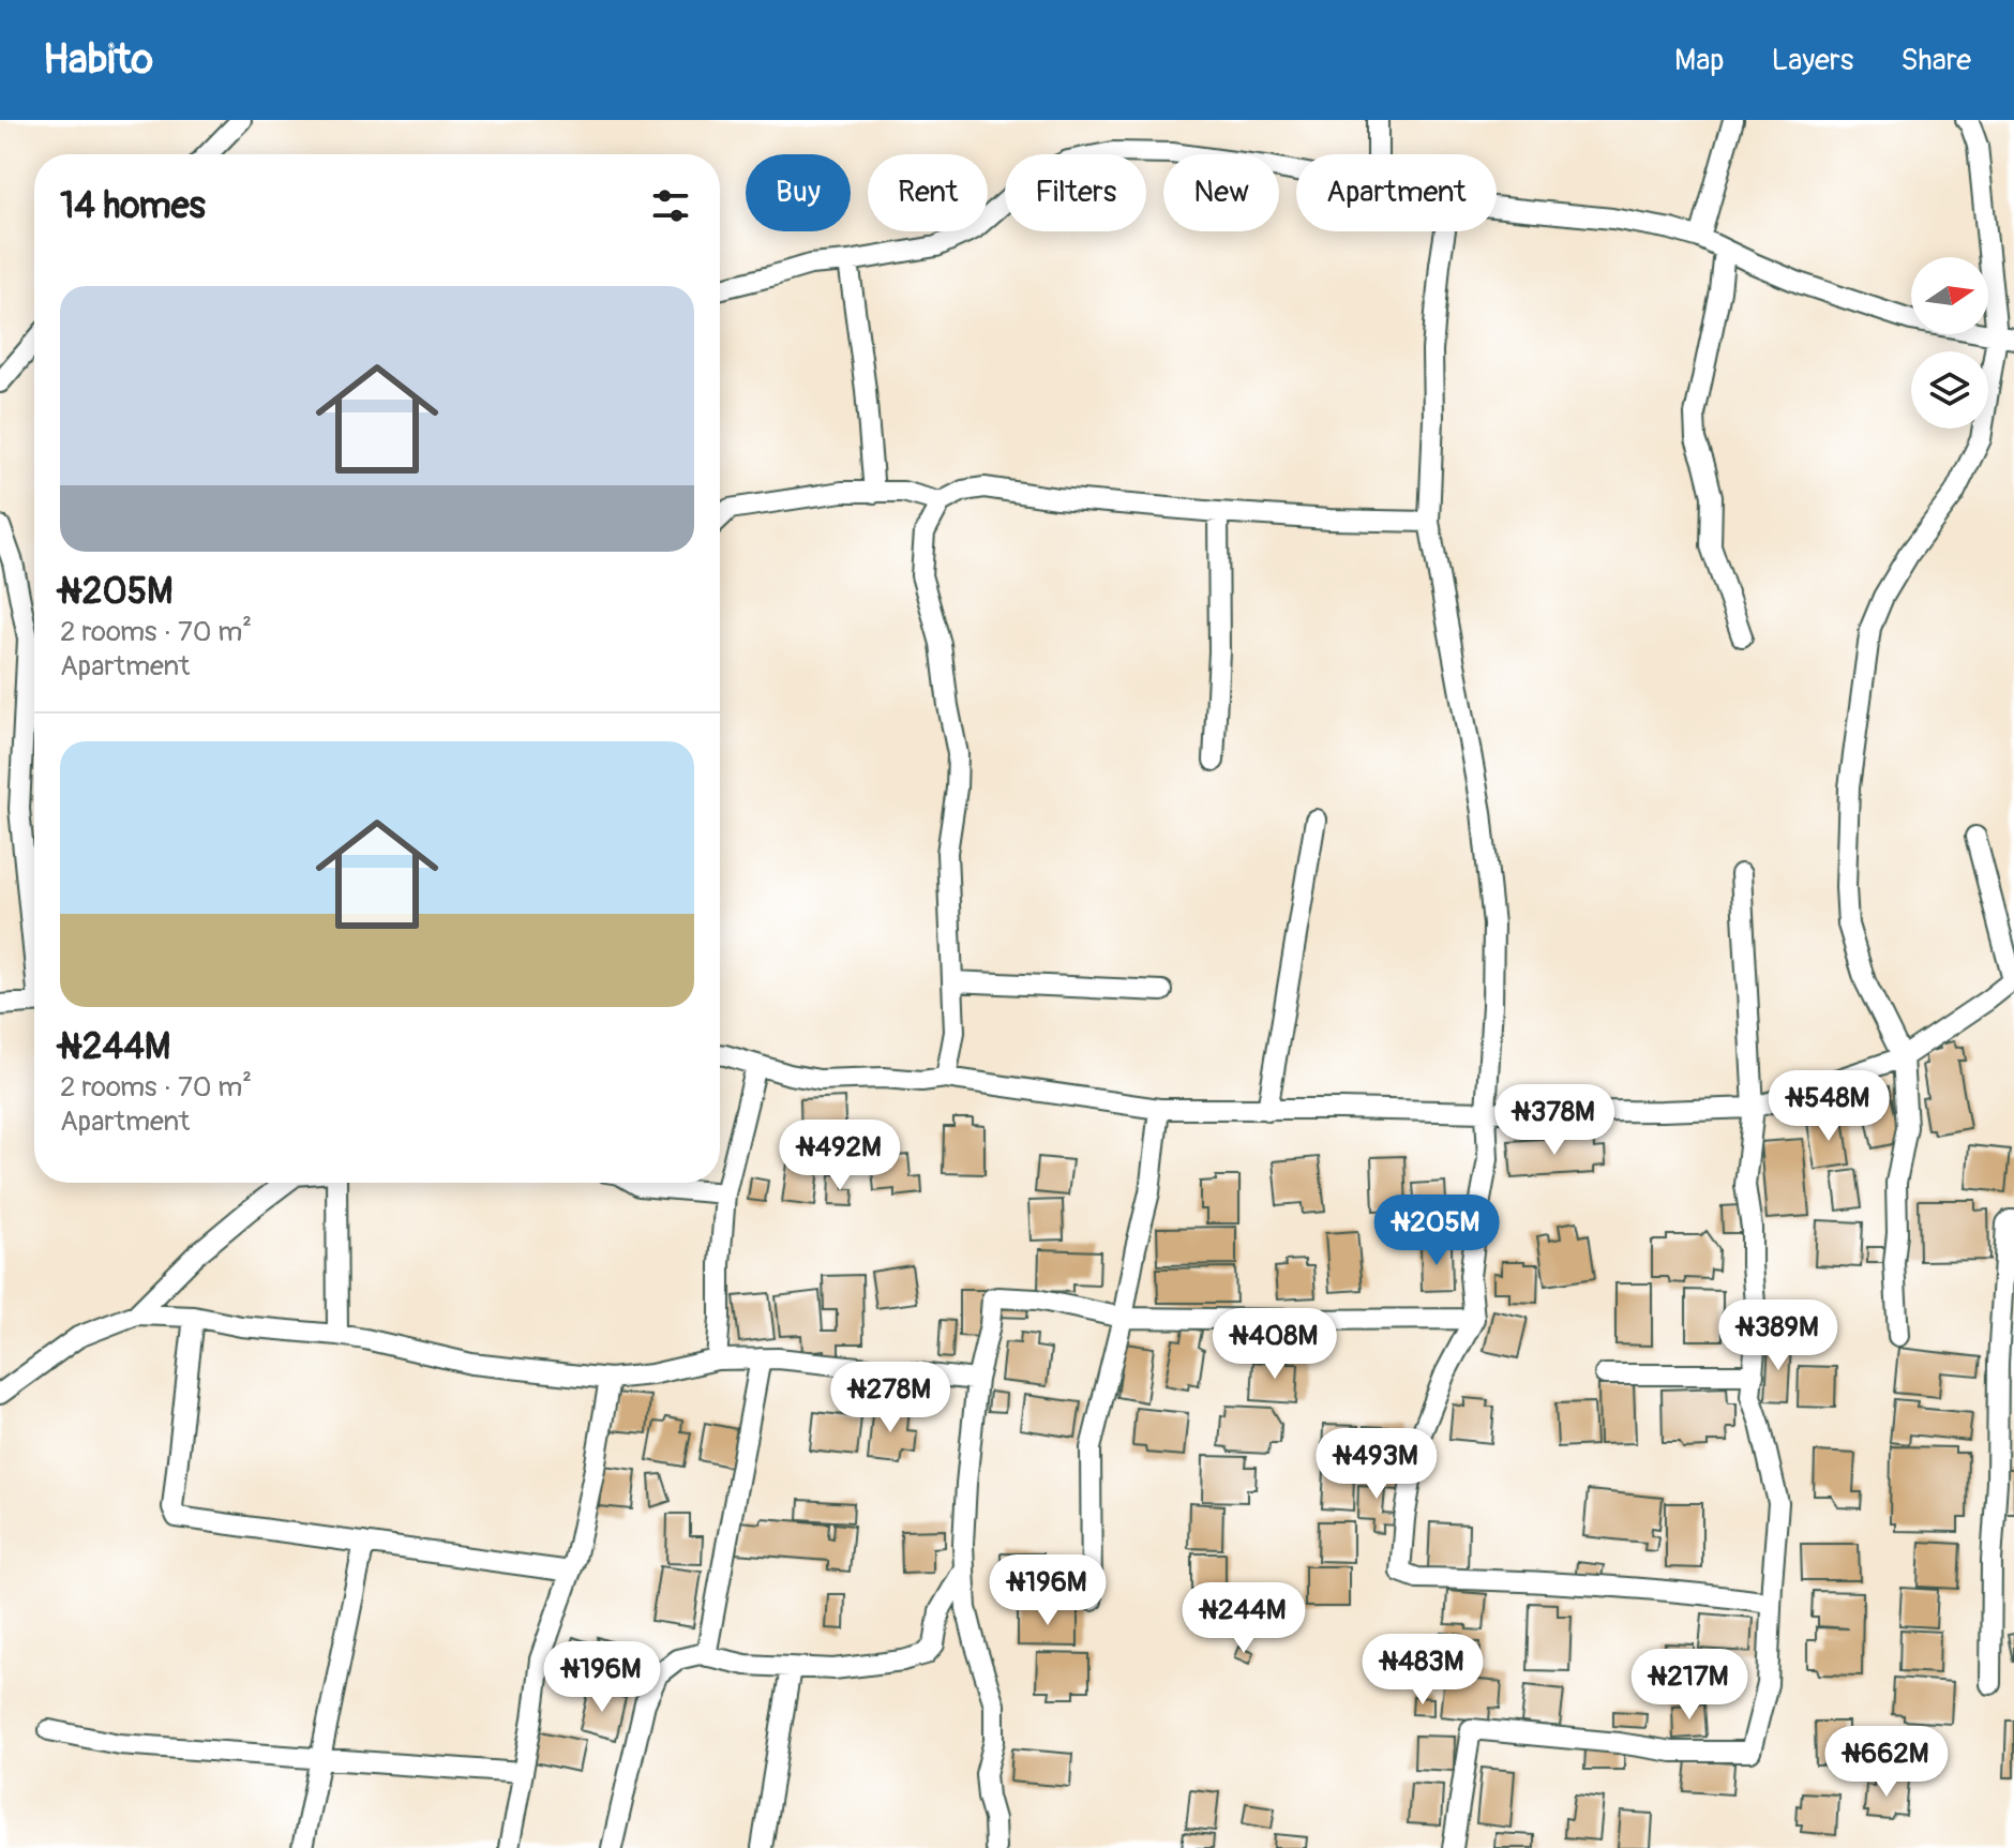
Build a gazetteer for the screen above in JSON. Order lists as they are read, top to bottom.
{
  "north": "right",
  "page": {
    "header": "Habito",
    "nav": ["Map", "Layers", "Share"],
    "chip": [
      "Buy",
      "Rent",
      "Filters",
      "New",
      "Apartment"
    ],
    "heading": "14 homes",
    "list": [
      {
        "name": "₦205M",
        "note": "2 rooms · 70 m² · Apartment"
      },
      {
        "name": "₦244M",
        "note": "2 rooms · 70 m² · Apartment"
      }
    ],
    "price": [
      "₦548M",
      "₦378M",
      "₦492M",
      "₦205M",
      "₦389M",
      "₦408M",
      "₦278M",
      "₦493M",
      "₦196M",
      "₦244M",
      "₦483M",
      "₦196M",
      "₦217M",
      "₦662M"
    ]
  }
}
